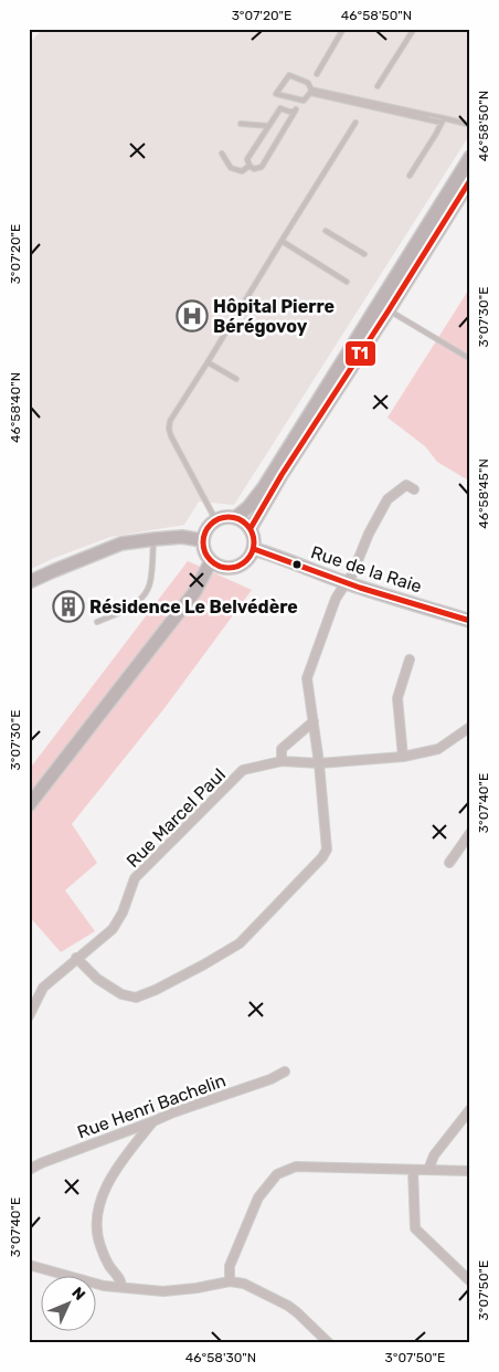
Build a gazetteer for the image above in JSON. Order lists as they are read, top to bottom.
{
  "streets": {
    "street": ["Rue de la Raie", "Rue Marcel Paul", "Rue Henri Bachelin"]
  },
  "places": {
    "hospital": ["Hôpital Pierre Bérégovoy"],
    "building": ["Résidence Le Belvédère"]
  },
  "lines": ["transit line T1"],
  "north": "top right",
  "coordinates": [
    "3°07'20\"E",
    "46°58'50\"N",
    "3°07'30\"E",
    "46°58'40\"N",
    "46°58'45\"N",
    "3°07'40\"E",
    "3°07'50\"E",
    "46°58'30\"N"
  ]
}
